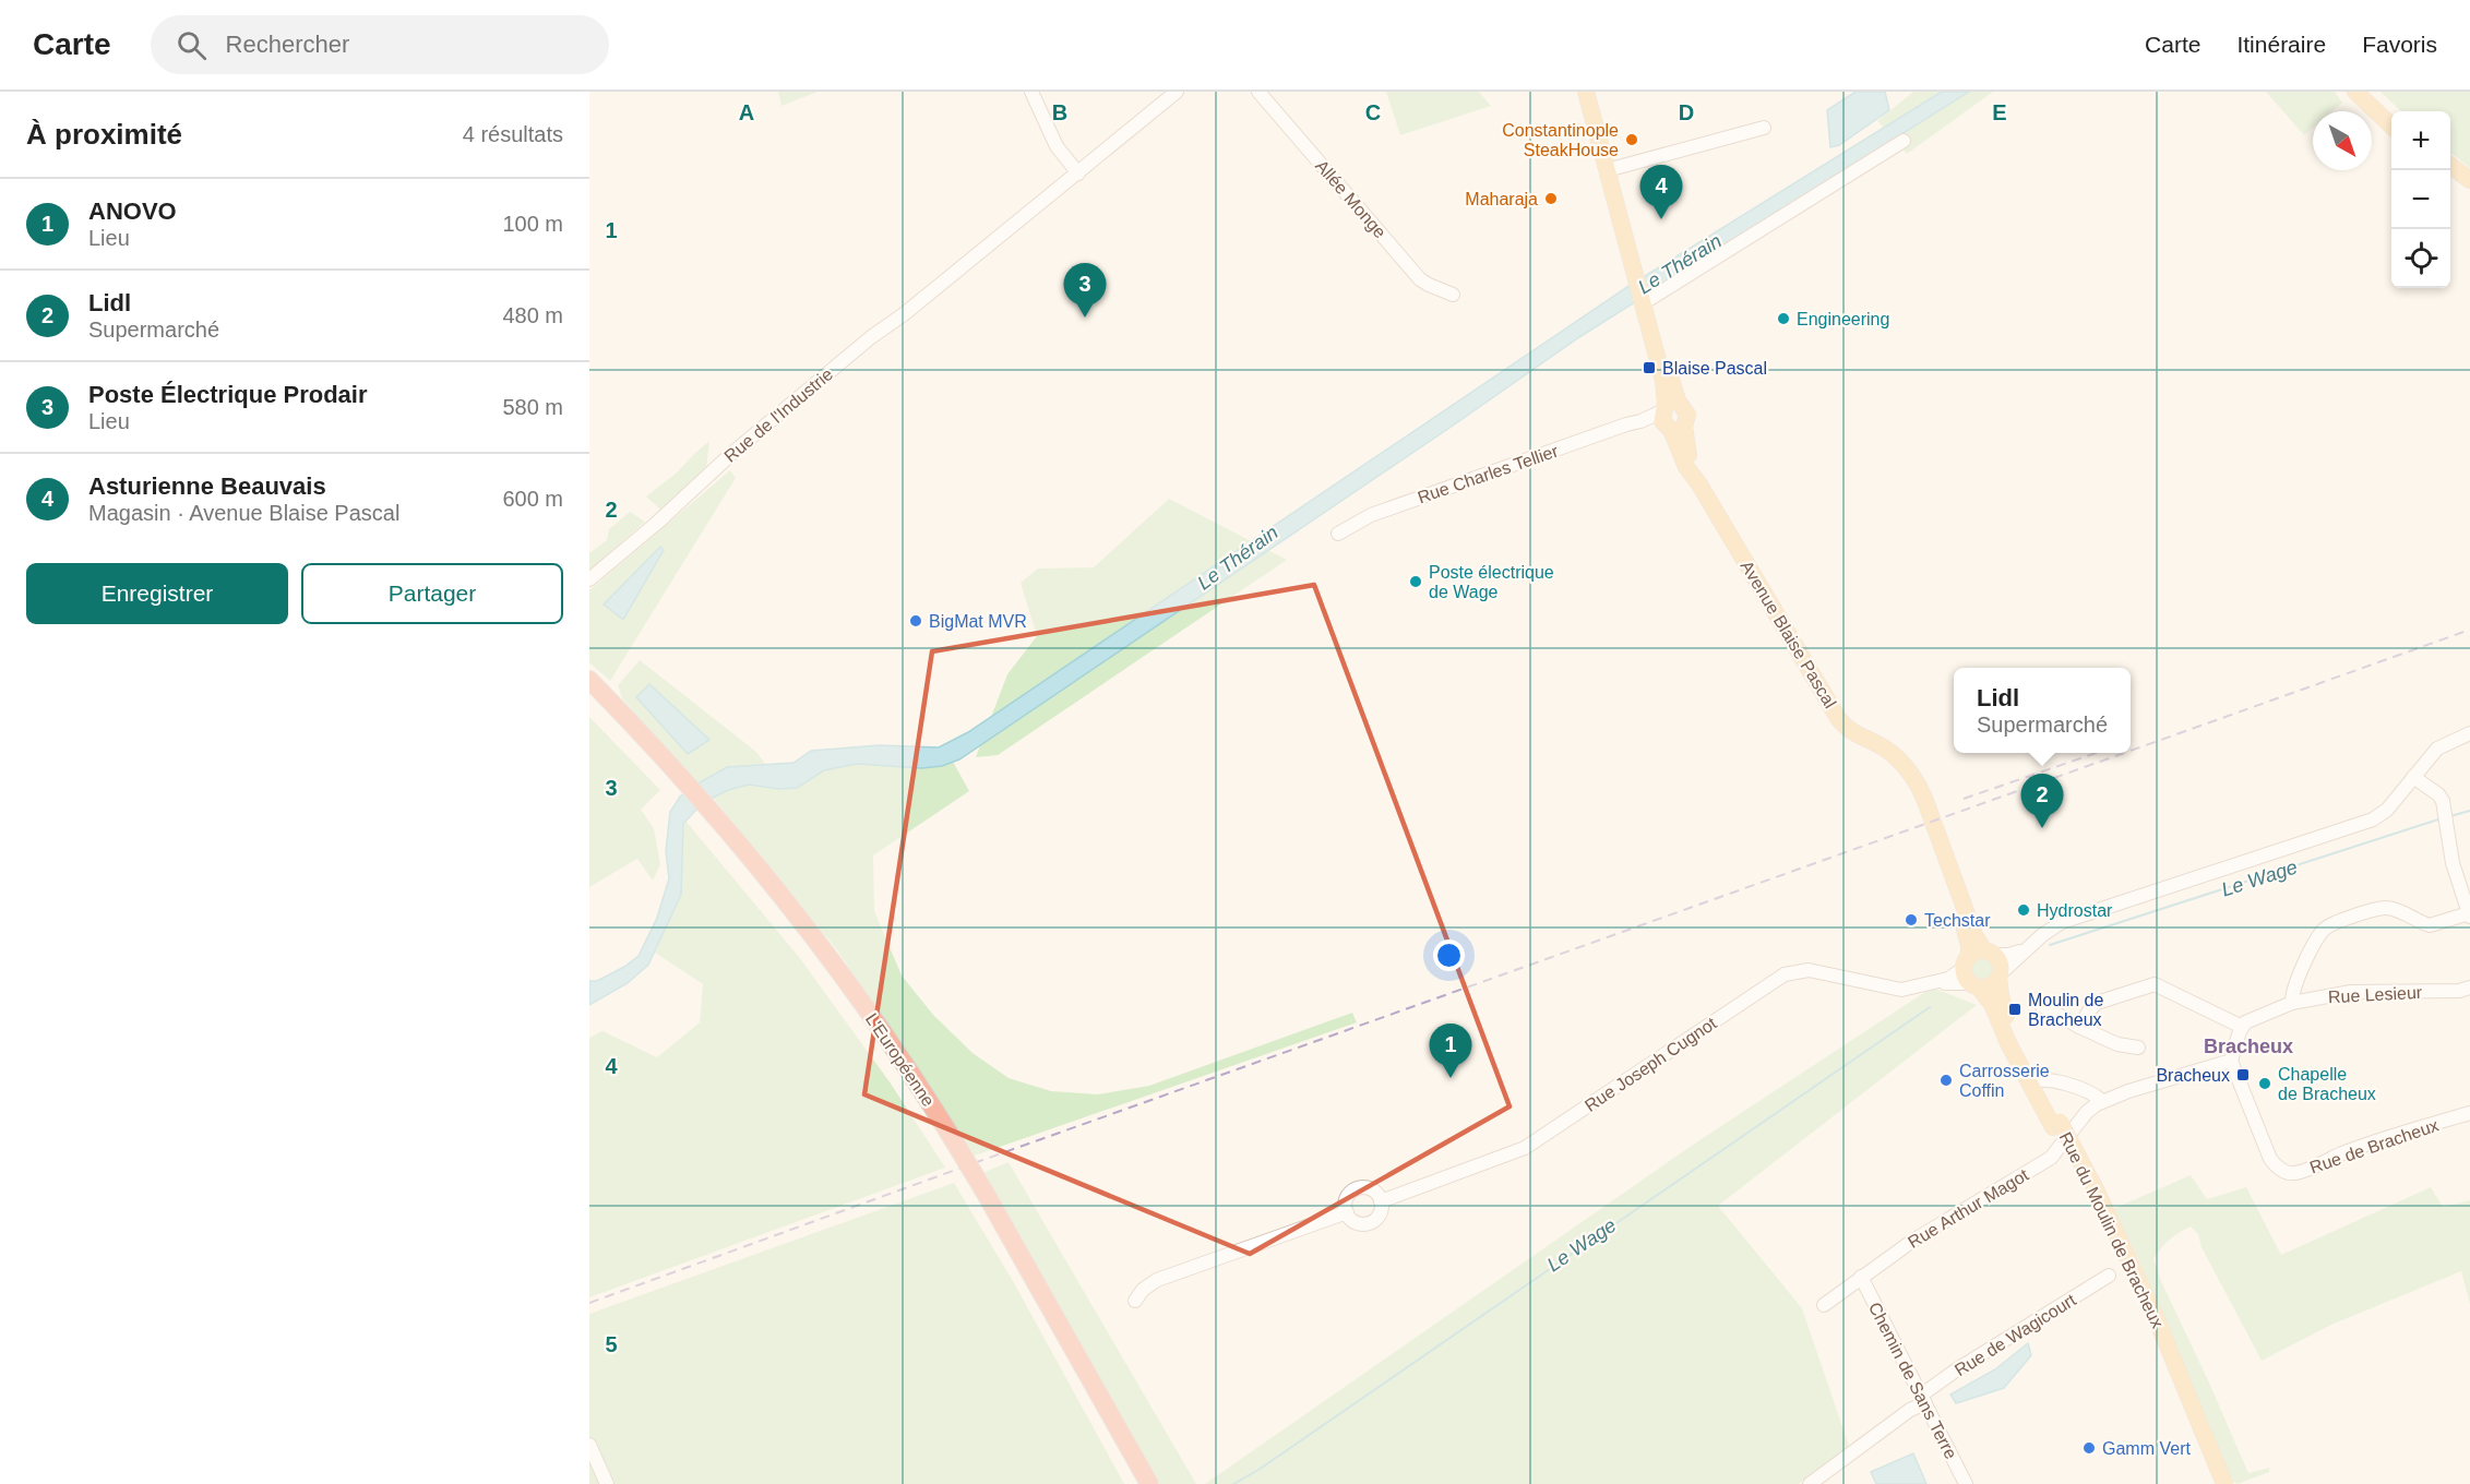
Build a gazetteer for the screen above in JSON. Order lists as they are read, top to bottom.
{
  "streets": {
    "highway": ["L'Européenne"],
    "main road": ["Avenue Blaise Pascal", "Rue du Moulin de Bracheux"],
    "street": [
      "Allée Monge",
      "Rue de l'Industrie",
      "Rue Charles Tellier",
      "Rue Lesieur",
      "Rue Joseph Cugnot",
      "Rue de Bracheux",
      "Rue Arthur Magot",
      "Rue de Wagicourt",
      "Chemin de Sans Terre"
    ]
  },
  "crossings": [
    ["Rue Charles Tellier", "Avenue Blaise Pascal"],
    ["Avenue Blaise Pascal", "Rue Joseph Cugnot"],
    ["Avenue Blaise Pascal", "Rue du Moulin de Bracheux"],
    ["Rue Joseph Cugnot", "Rue du Moulin de Bracheux"],
    ["Rue de Bracheux", "Rue Arthur Magot"],
    ["Rue Arthur Magot", "Chemin de Sans Terre"],
    ["Rue de Wagicourt", "Chemin de Sans Terre"]
  ],
  "districts": ["Bracheux"],
  "water": ["Le Thérain", "Le Wage"],
  "places": {
    "other": [
      "Constantinople SteakHouse",
      "Maharaja",
      "Engineering",
      "Poste électrique de Wage",
      "BigMat MVR",
      "Hydrostar",
      "Techstar",
      "Carrosserie Coffin",
      "Chapelle de Bracheux",
      "Gamm Vert"
    ],
    "transit": ["Blaise Pascal", "Moulin de Bracheux", "Bracheux"]
  },
  "north": "bottom right",
  "page": {
    "header": "Carte",
    "search": "Rechercher",
    "nav": ["Carte", "Itinéraire", "Favoris"],
    "heading": ["À proximité", "4 résultats"],
    "map_buttons": ["+", "−"],
    "pins": [
      "4",
      "3",
      "2",
      "1"
    ],
    "list": [
      {
        "mark": "1",
        "name": "ANOVO",
        "note": "Lieu",
        "value": "100 m"
      },
      {
        "mark": "2",
        "name": "Lidl",
        "note": "Supermarché",
        "value": "480 m"
      },
      {
        "mark": "3",
        "name": "Poste Électrique Prodair",
        "note": "Lieu",
        "value": "580 m"
      },
      {
        "mark": "4",
        "name": "Asturienne Beauvais",
        "note": "Magasin · Avenue Blaise Pascal",
        "value": "600 m"
      }
    ],
    "buttons": ["Enregistrer", "Partager"],
    "popup": ["Lidl", "Supermarché"]
  },
  "grid": {
    "columns": [
      "A",
      "B",
      "C",
      "D",
      "E"
    ],
    "rows": [
      "1",
      "2",
      "3",
      "4",
      "5"
    ]
  }
}
